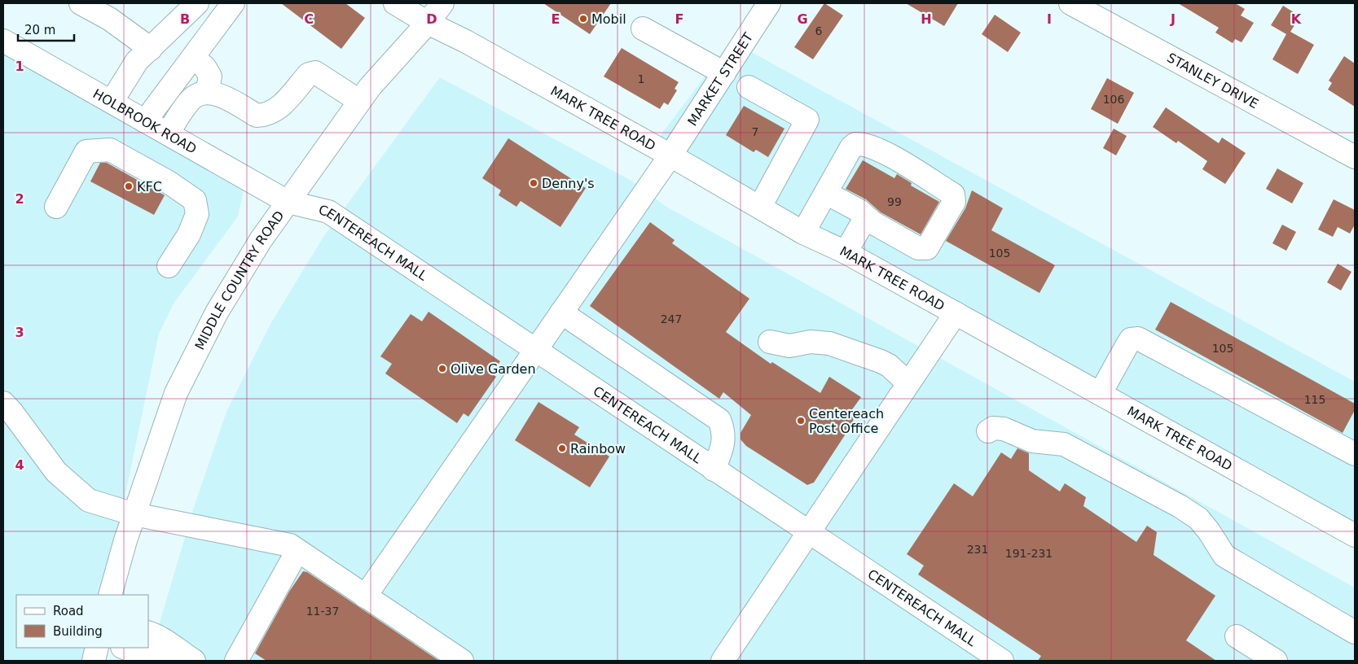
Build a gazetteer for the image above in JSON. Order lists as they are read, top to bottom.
{
  "streets": {
    "street": [
      "MARKET STREET",
      "STANLEY DRIVE",
      "MARK TREE ROAD",
      "HOLBROOK ROAD",
      "CENTEREACH MALL",
      "MIDDLE COUNTRY ROAD"
    ]
  },
  "crossings": [
    ["MARKET STREET", "MARK TREE ROAD"],
    ["MARKET STREET", "CENTEREACH MALL"],
    ["MARK TREE ROAD", "MIDDLE COUNTRY ROAD"],
    ["HOLBROOK ROAD", "CENTEREACH MALL"],
    ["HOLBROOK ROAD", "MIDDLE COUNTRY ROAD"],
    ["CENTEREACH MALL", "MIDDLE COUNTRY ROAD"]
  ],
  "places": [
    "Mobil",
    "Denny's",
    "KFC",
    "Olive Garden",
    "Centereach Post Office",
    "Rainbow"
  ],
  "house_numbers": [
    "6",
    "1",
    "106",
    "7",
    "99",
    "105",
    "247",
    "105",
    "115",
    "231",
    "191-231",
    "11-37"
  ],
  "legend": ["Road", "Building"],
  "scale_bar": "20 m",
  "grid": {
    "columns": [
      "B",
      "C",
      "D",
      "E",
      "F",
      "G",
      "H",
      "I",
      "J",
      "K"
    ],
    "rows": [
      "1",
      "2",
      "3",
      "4"
    ]
  }
}
